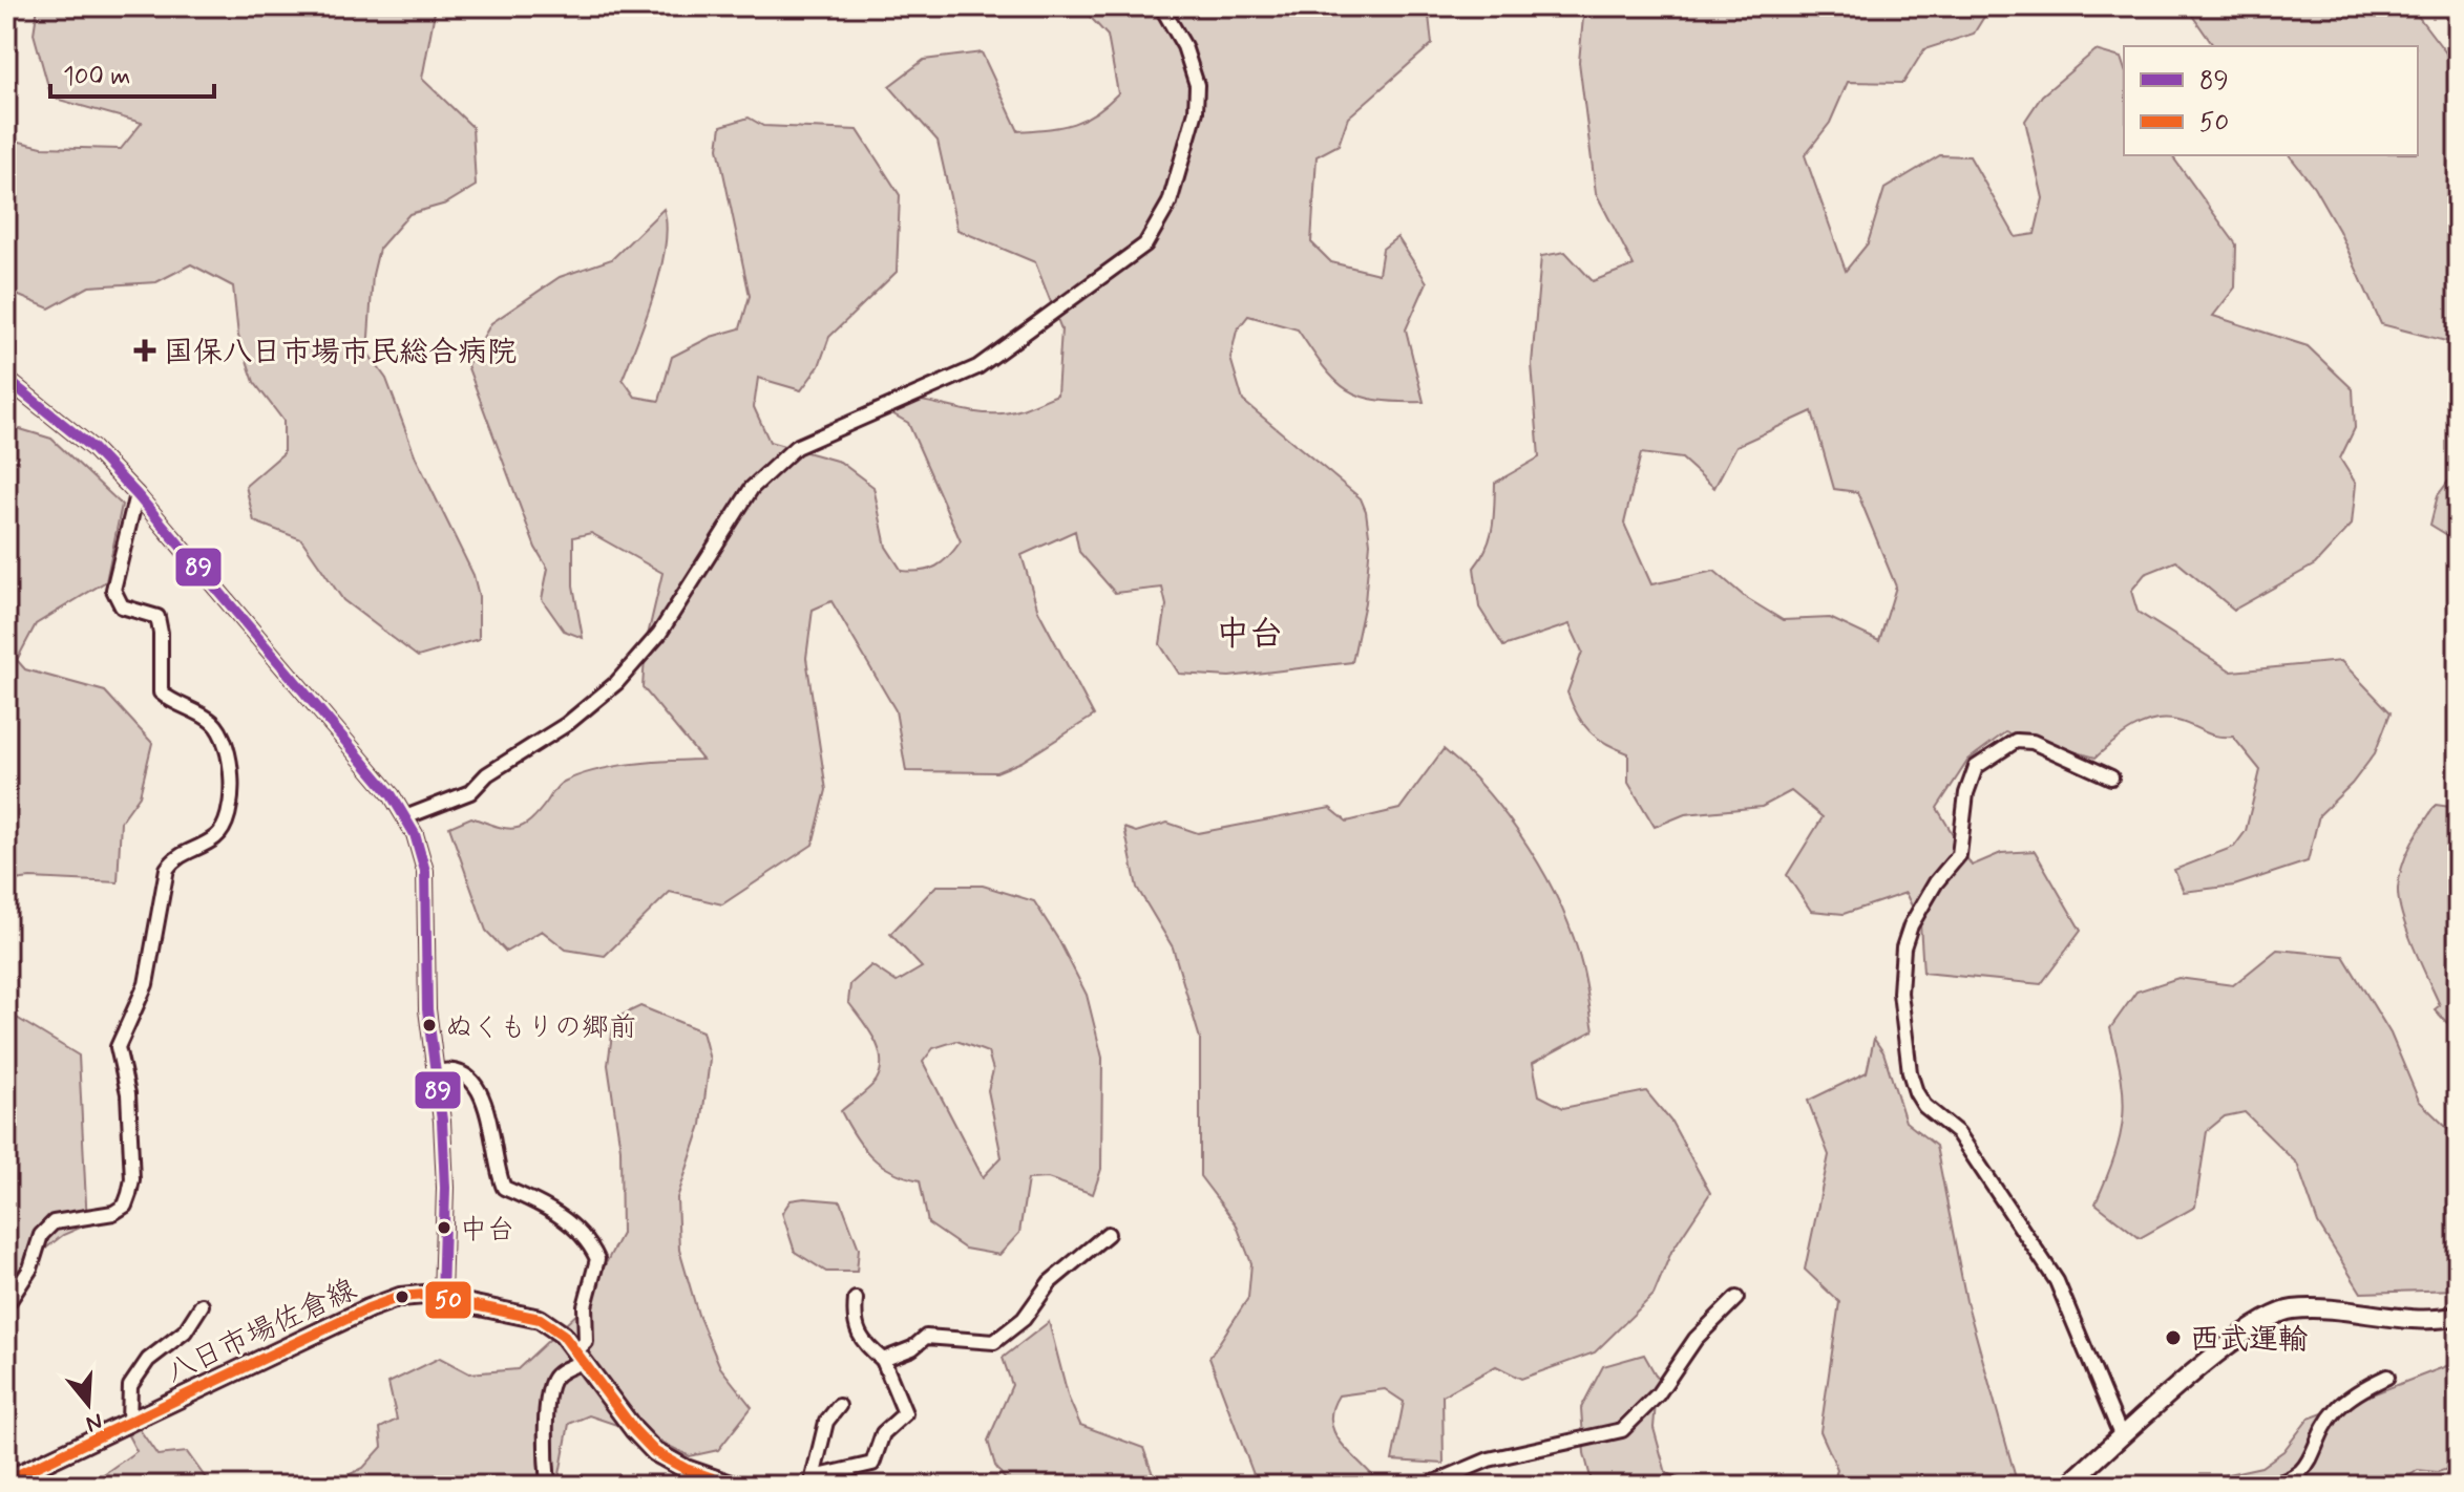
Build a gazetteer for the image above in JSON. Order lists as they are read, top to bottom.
{
  "streets": {
    "main road": ["八日市場佐倉線"]
  },
  "districts": ["中台"],
  "places": {
    "health": ["国保八日市場市民総合病院"],
    "other": ["ぬくもりの郷前", "中台", "西武運輸"]
  },
  "lines": ["transit line 89", "transit line 50"],
  "legend": ["89", "50"],
  "scale_bar": "100 m",
  "north": "bottom"
}
